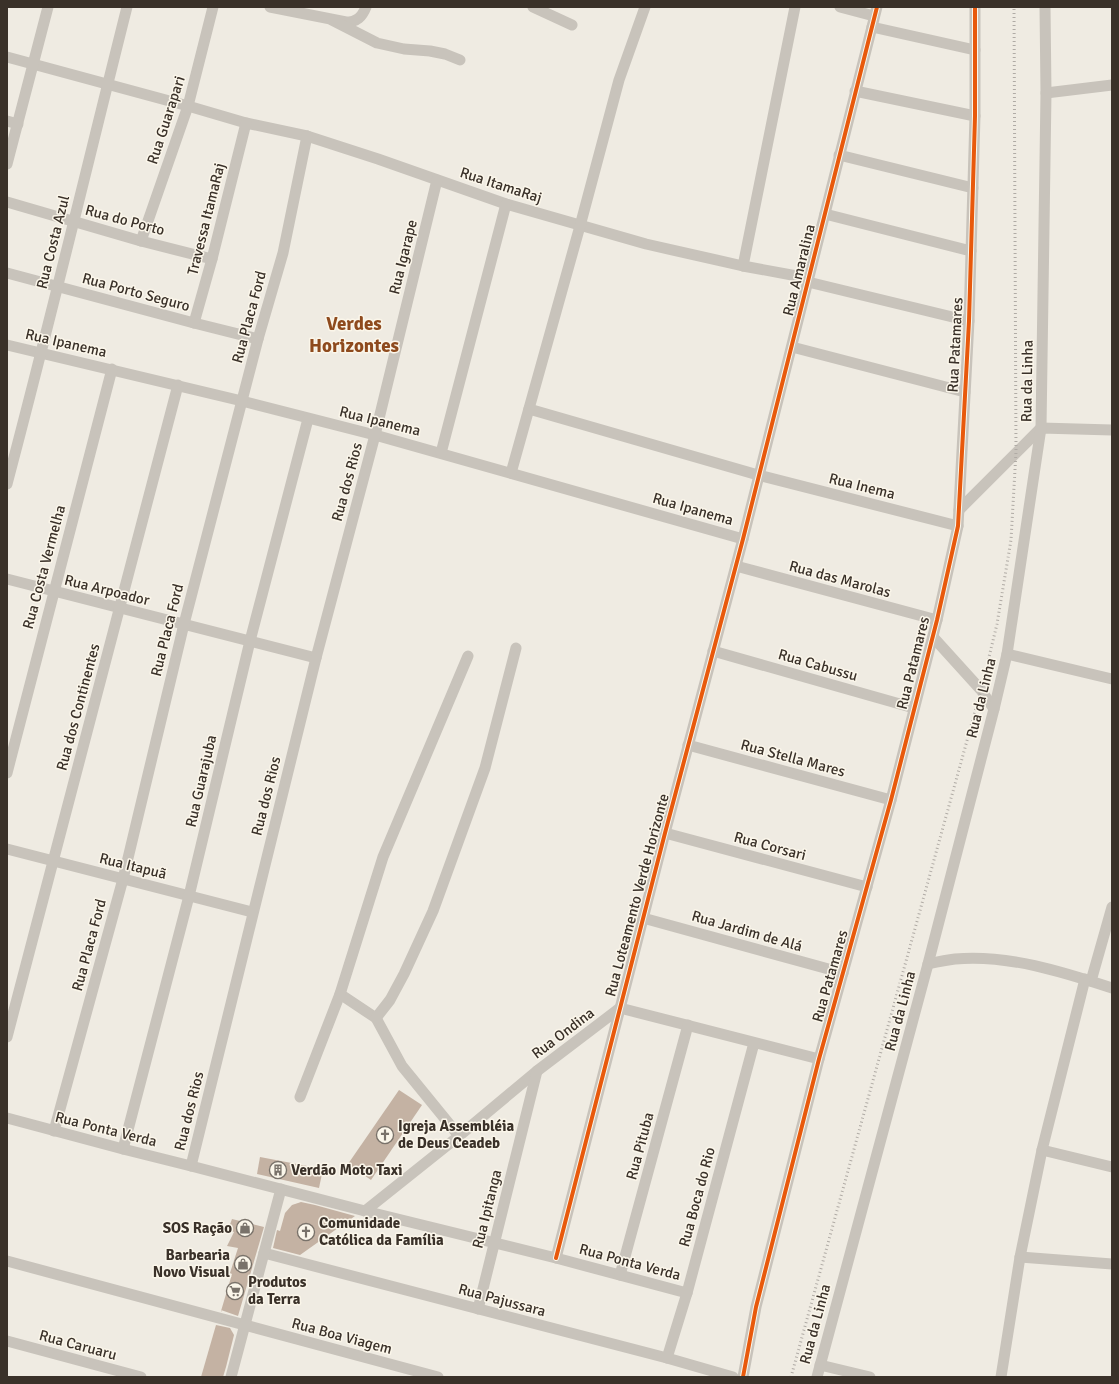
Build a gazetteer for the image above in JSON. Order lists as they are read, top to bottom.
{
  "streets": {
    "street": [
      "Rua Guarapari",
      "Rua ItamaRaj",
      "Travessa ItamaRaj",
      "Rua do Porto",
      "Rua Costa Azul",
      "Rua Igarape",
      "Rua Amaralina",
      "Rua Porto Seguro",
      "Rua Placa Ford",
      "Rua Ipanema",
      "Rua Patamares",
      "Rua da Linha",
      "Rua dos Rios",
      "Rua Inema",
      "Rua Costa Vermelha",
      "Rua das Marolas",
      "Rua Arpoador",
      "Rua Cabussu",
      "Rua dos Continentes",
      "Rua Stella Mares",
      "Rua Guarajuba",
      "Rua Corsari",
      "Rua Itapuã",
      "Rua Loteamento Verde Horizonte",
      "Rua Jardim de Alá",
      "Rua Ondina",
      "Rua Ponta Verda",
      "Rua Pituba",
      "Rua Boca do Rio",
      "Rua Ipitanga",
      "Rua Pajussara",
      "Rua Boa Viagem",
      "Rua Caruaru"
    ]
  },
  "crossings": [
    ["Rua Guarapari", "Rua ItamaRaj"],
    ["Rua Guarapari", "Rua do Porto"],
    ["Rua ItamaRaj", "Travessa ItamaRaj"],
    ["Rua ItamaRaj", "Rua Costa Azul"],
    ["Rua ItamaRaj", "Rua Igarape"],
    ["Rua ItamaRaj", "Rua Amaralina"],
    ["Rua ItamaRaj", "Rua Placa Ford"],
    ["Rua ItamaRaj", "Rua Patamares"],
    ["Travessa ItamaRaj", "Rua do Porto"],
    ["Travessa ItamaRaj", "Rua Porto Seguro"],
    ["Rua do Porto", "Rua Costa Azul"],
    ["Rua Costa Azul", "Rua Porto Seguro"],
    ["Rua Costa Azul", "Rua Ipanema"],
    ["Rua Igarape", "Rua Ipanema"],
    ["Rua Igarape", "Rua dos Rios"],
    ["Rua Amaralina", "Rua Ipanema"],
    ["Rua Amaralina", "Rua Inema"],
    ["Rua Amaralina", "Rua Loteamento Verde Horizonte"],
    ["Rua Porto Seguro", "Rua Placa Ford"],
    ["Rua Placa Ford", "Rua Ipanema"],
    ["Rua Placa Ford", "Rua Arpoador"],
    ["Rua Placa Ford", "Rua Itapuã"],
    ["Rua Placa Ford", "Rua Ponta Verda"],
    ["Rua Ipanema", "Rua dos Rios"],
    ["Rua Ipanema", "Rua Costa Vermelha"],
    ["Rua Ipanema", "Rua dos Continentes"],
    ["Rua Ipanema", "Rua Guarajuba"],
    ["Rua Ipanema", "Rua Loteamento Verde Horizonte"],
    ["Rua Patamares", "Rua Inema"],
    ["Rua Patamares", "Rua das Marolas"],
    ["Rua Patamares", "Rua Cabussu"],
    ["Rua Patamares", "Rua Stella Mares"],
    ["Rua Patamares", "Rua Corsari"],
    ["Rua Patamares", "Rua Jardim de Alá"],
    ["Rua dos Rios", "Rua Arpoador"],
    ["Rua dos Rios", "Rua Itapuã"],
    ["Rua dos Rios", "Rua Ponta Verda"],
    ["Rua Costa Vermelha", "Rua Arpoador"],
    ["Rua das Marolas", "Rua Loteamento Verde Horizonte"],
    ["Rua Arpoador", "Rua dos Continentes"],
    ["Rua Arpoador", "Rua Guarajuba"],
    ["Rua Cabussu", "Rua Loteamento Verde Horizonte"],
    ["Rua dos Continentes", "Rua Itapuã"],
    ["Rua Stella Mares", "Rua Loteamento Verde Horizonte"],
    ["Rua Guarajuba", "Rua Itapuã"],
    ["Rua Guarajuba", "Rua Ponta Verda"],
    ["Rua Corsari", "Rua Loteamento Verde Horizonte"],
    ["Rua Loteamento Verde Horizonte", "Rua Jardim de Alá"],
    ["Rua Loteamento Verde Horizonte", "Rua Ondina"],
    ["Rua Loteamento Verde Horizonte", "Rua Ponta Verda"],
    ["Rua Ondina", "Rua Ponta Verda"],
    ["Rua Ondina", "Rua Ipitanga"],
    ["Rua Ponta Verda", "Rua Pituba"],
    ["Rua Ponta Verda", "Rua Boca do Rio"],
    ["Rua Ponta Verda", "Rua Ipitanga"],
    ["Rua Boca do Rio", "Rua Pajussara"],
    ["Rua Ipitanga", "Rua Pajussara"]
  ],
  "districts": ["Verdes Horizontes"],
  "places": {
    "church": ["Igreja Assembléia de Deus Ceadeb", "Comunidade Católica da Família"],
    "building": ["Verdão Moto Taxi"],
    "shop": ["SOS Ração", "Barbearia Novo Visual"],
    "supermarket": ["Produtos da Terra"]
  }
}
